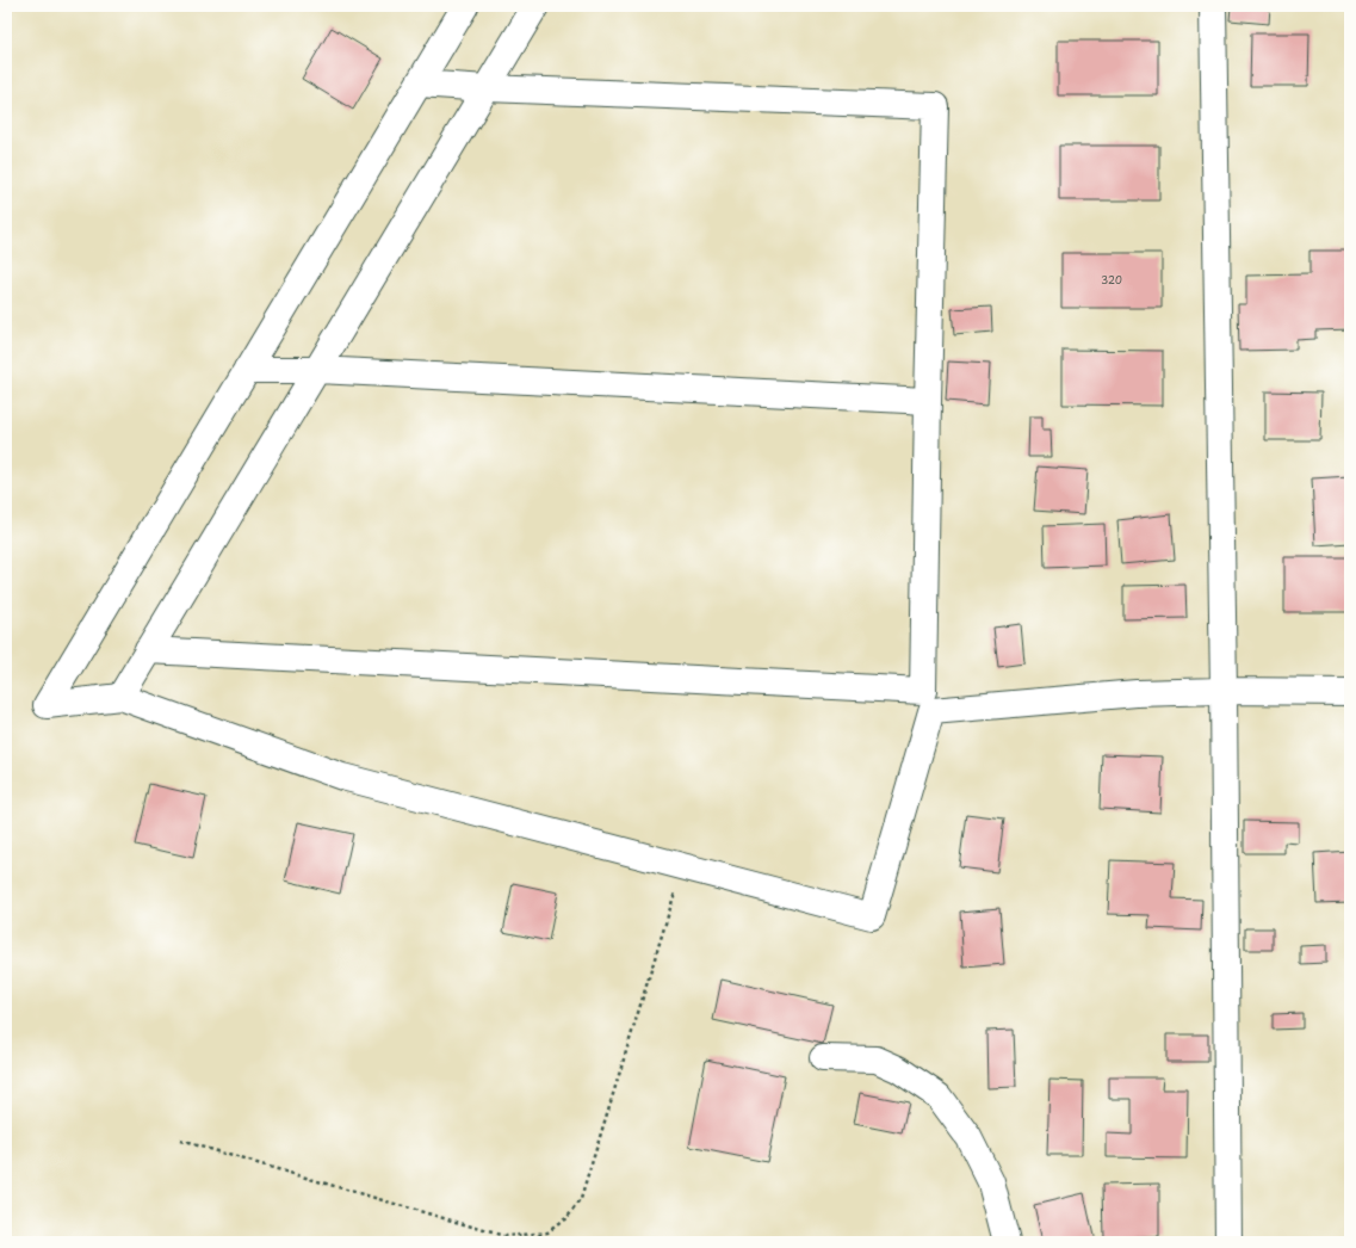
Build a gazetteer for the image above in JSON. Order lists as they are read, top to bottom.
{
  "house_numbers": ["320"]
}
